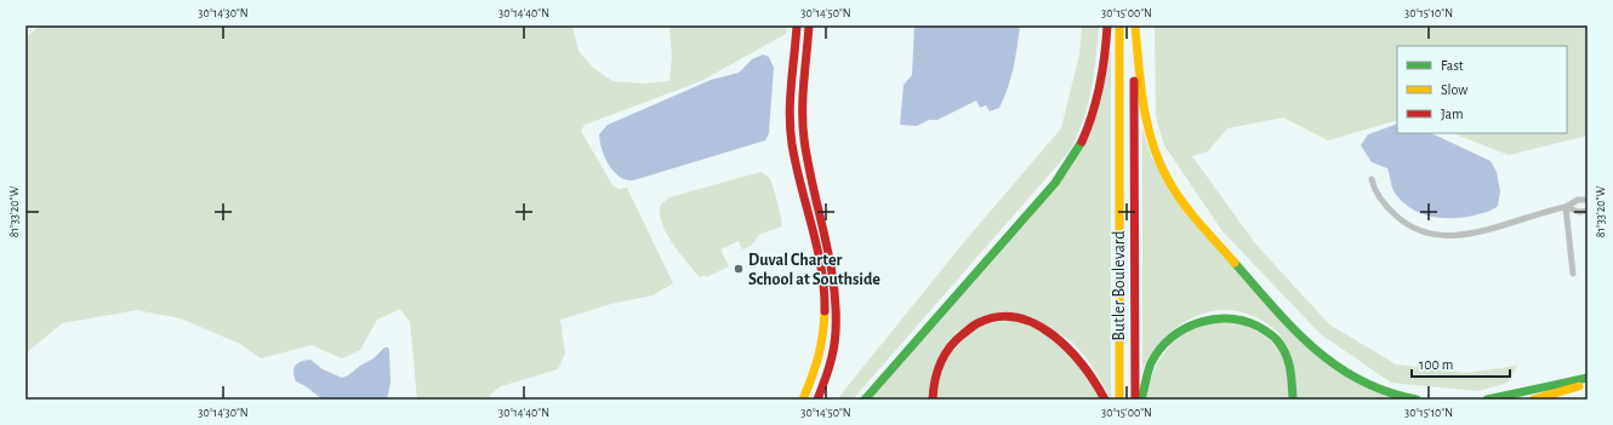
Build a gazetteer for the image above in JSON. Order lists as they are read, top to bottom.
{
  "streets": {
    "main road": ["Butler Boulevard"]
  },
  "places": ["Duval Charter School at Southside"],
  "legend": ["Fast", "Slow", "Jam"],
  "scale_bar": "100 m",
  "coordinates": [
    "30°14'30\"N",
    "30°14'40\"N",
    "30°14'50\"N",
    "30°15'00\"N",
    "30°15'10\"N",
    "81°33'20\"W"
  ]
}
